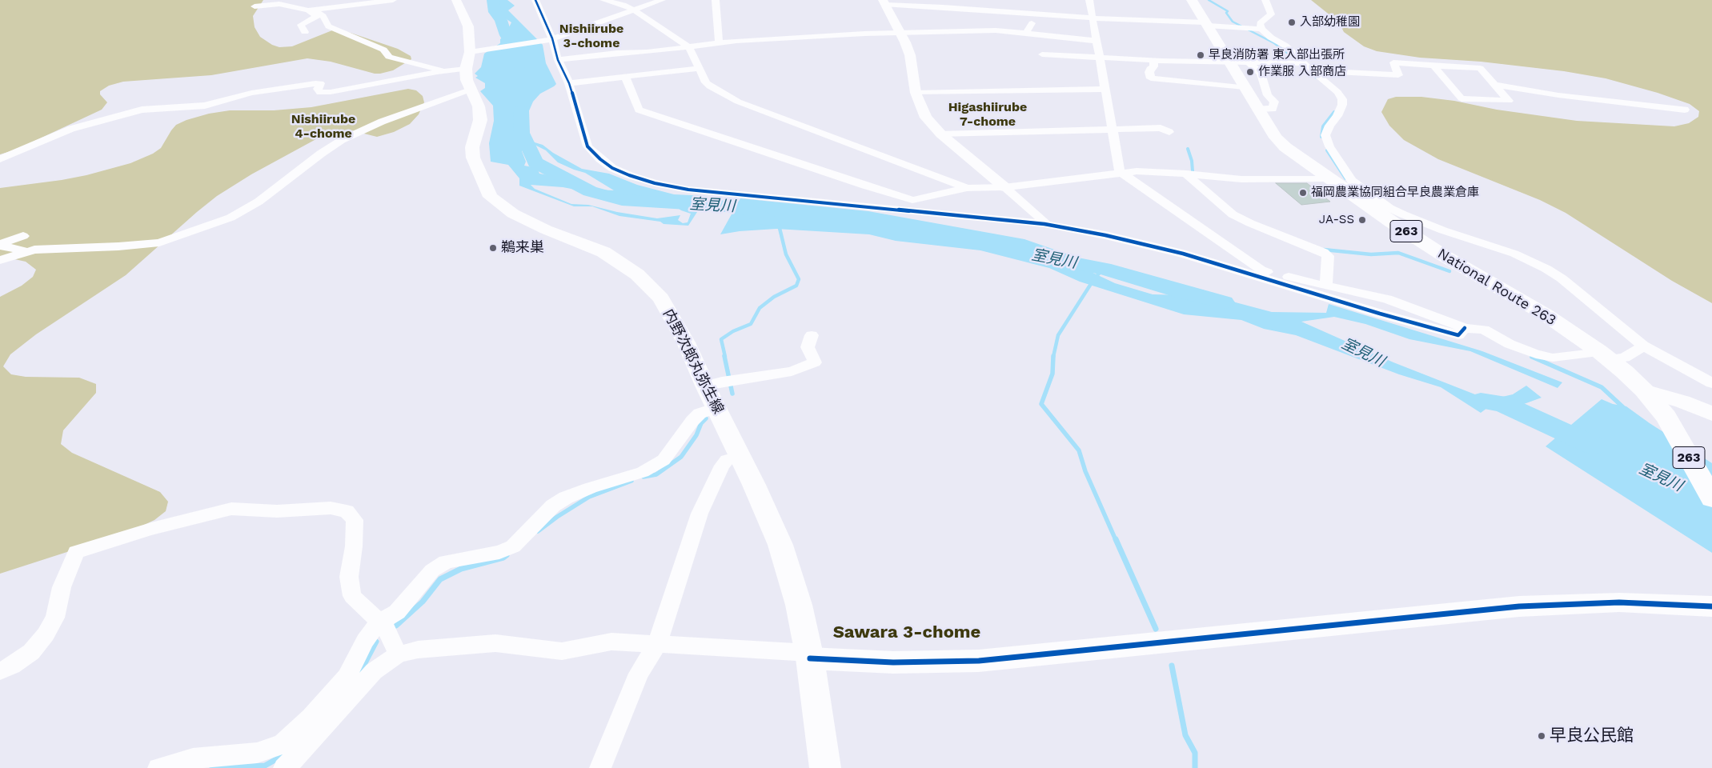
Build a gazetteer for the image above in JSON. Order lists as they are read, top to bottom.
{
  "streets": {
    "highway": ["263", "National Route 263"],
    "main road": ["内野次郎丸弥生線"]
  },
  "districts": [
    "Nishiirube 3-chome",
    "Higashiirube 7-chome",
    "Nishiirube 4-chome",
    "Sawara 3-chome"
  ],
  "water": ["室見川"],
  "places": [
    "入部幼稚園",
    "早良消防署 東入部出張所",
    "作業服 入部商店",
    "福岡農業協同組合早良農業倉庫",
    "JA-SS",
    "鵜来巣",
    "早良公民館"
  ]
}
